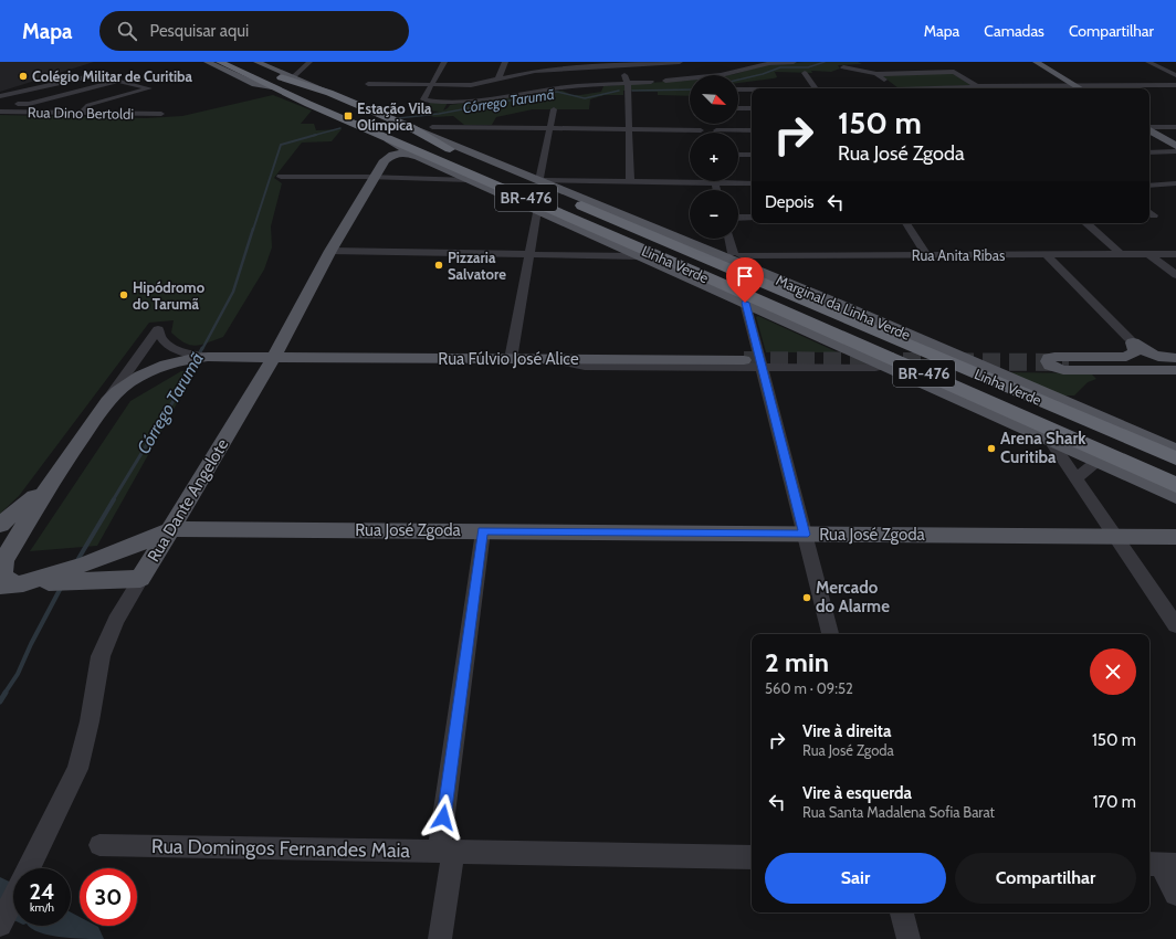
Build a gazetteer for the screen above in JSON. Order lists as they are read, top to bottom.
{
  "streets": {
    "highway": ["BR-476", "Linha Verde"],
    "main road": [
      "Marginal da Linha Verde",
      "Rua Fúlvio José Alice",
      "Rua Dante Angelote",
      "Rua José Zgoda"
    ],
    "street": ["Rua Dino Bertoldi", "Rua Anita Ribas", "Rua Domingos Fernandes Maia"]
  },
  "crossings": [
    ["Rua Anita Ribas", "Marginal da Linha Verde"],
    ["Linha Verde", "Marginal da Linha Verde"],
    ["Linha Verde", "Rua Dante Angelote"],
    ["Rua Fúlvio José Alice", "Rua Dante Angelote"],
    ["Rua Dante Angelote", "Rua José Zgoda"]
  ],
  "water": ["Córrego Tarumã"],
  "places": {
    "other": [
      "Colégio Militar de Curitiba",
      "Pizzaria Salvatore",
      "Hipódromo do Tarumã",
      "Arena Shark Curitiba",
      "Mercado do Alarme"
    ],
    "transit": ["Estação Vila Olímpica"]
  },
  "north": "bottom right",
  "page": {
    "header": "Mapa",
    "search": "Pesquisar aqui",
    "nav": ["Mapa", "Camadas", "Compartilhar"],
    "map_buttons": ["+", "−"],
    "turn": ["150 m", "Rua José Zgoda"],
    "then": "Depois",
    "heading": ["2 min", "560 m · 09:52"],
    "list": [
      {
        "name": "Vire à direita",
        "note": "Rua José Zgoda",
        "value": "150 m"
      },
      {
        "name": "Vire à esquerda",
        "note": "Rua Santa Madalena Sofia Barat",
        "value": "170 m"
      }
    ],
    "buttons": ["Sair", "Compartilhar"],
    "speed": "24 km/h",
    "limit": "30"
  }
}
